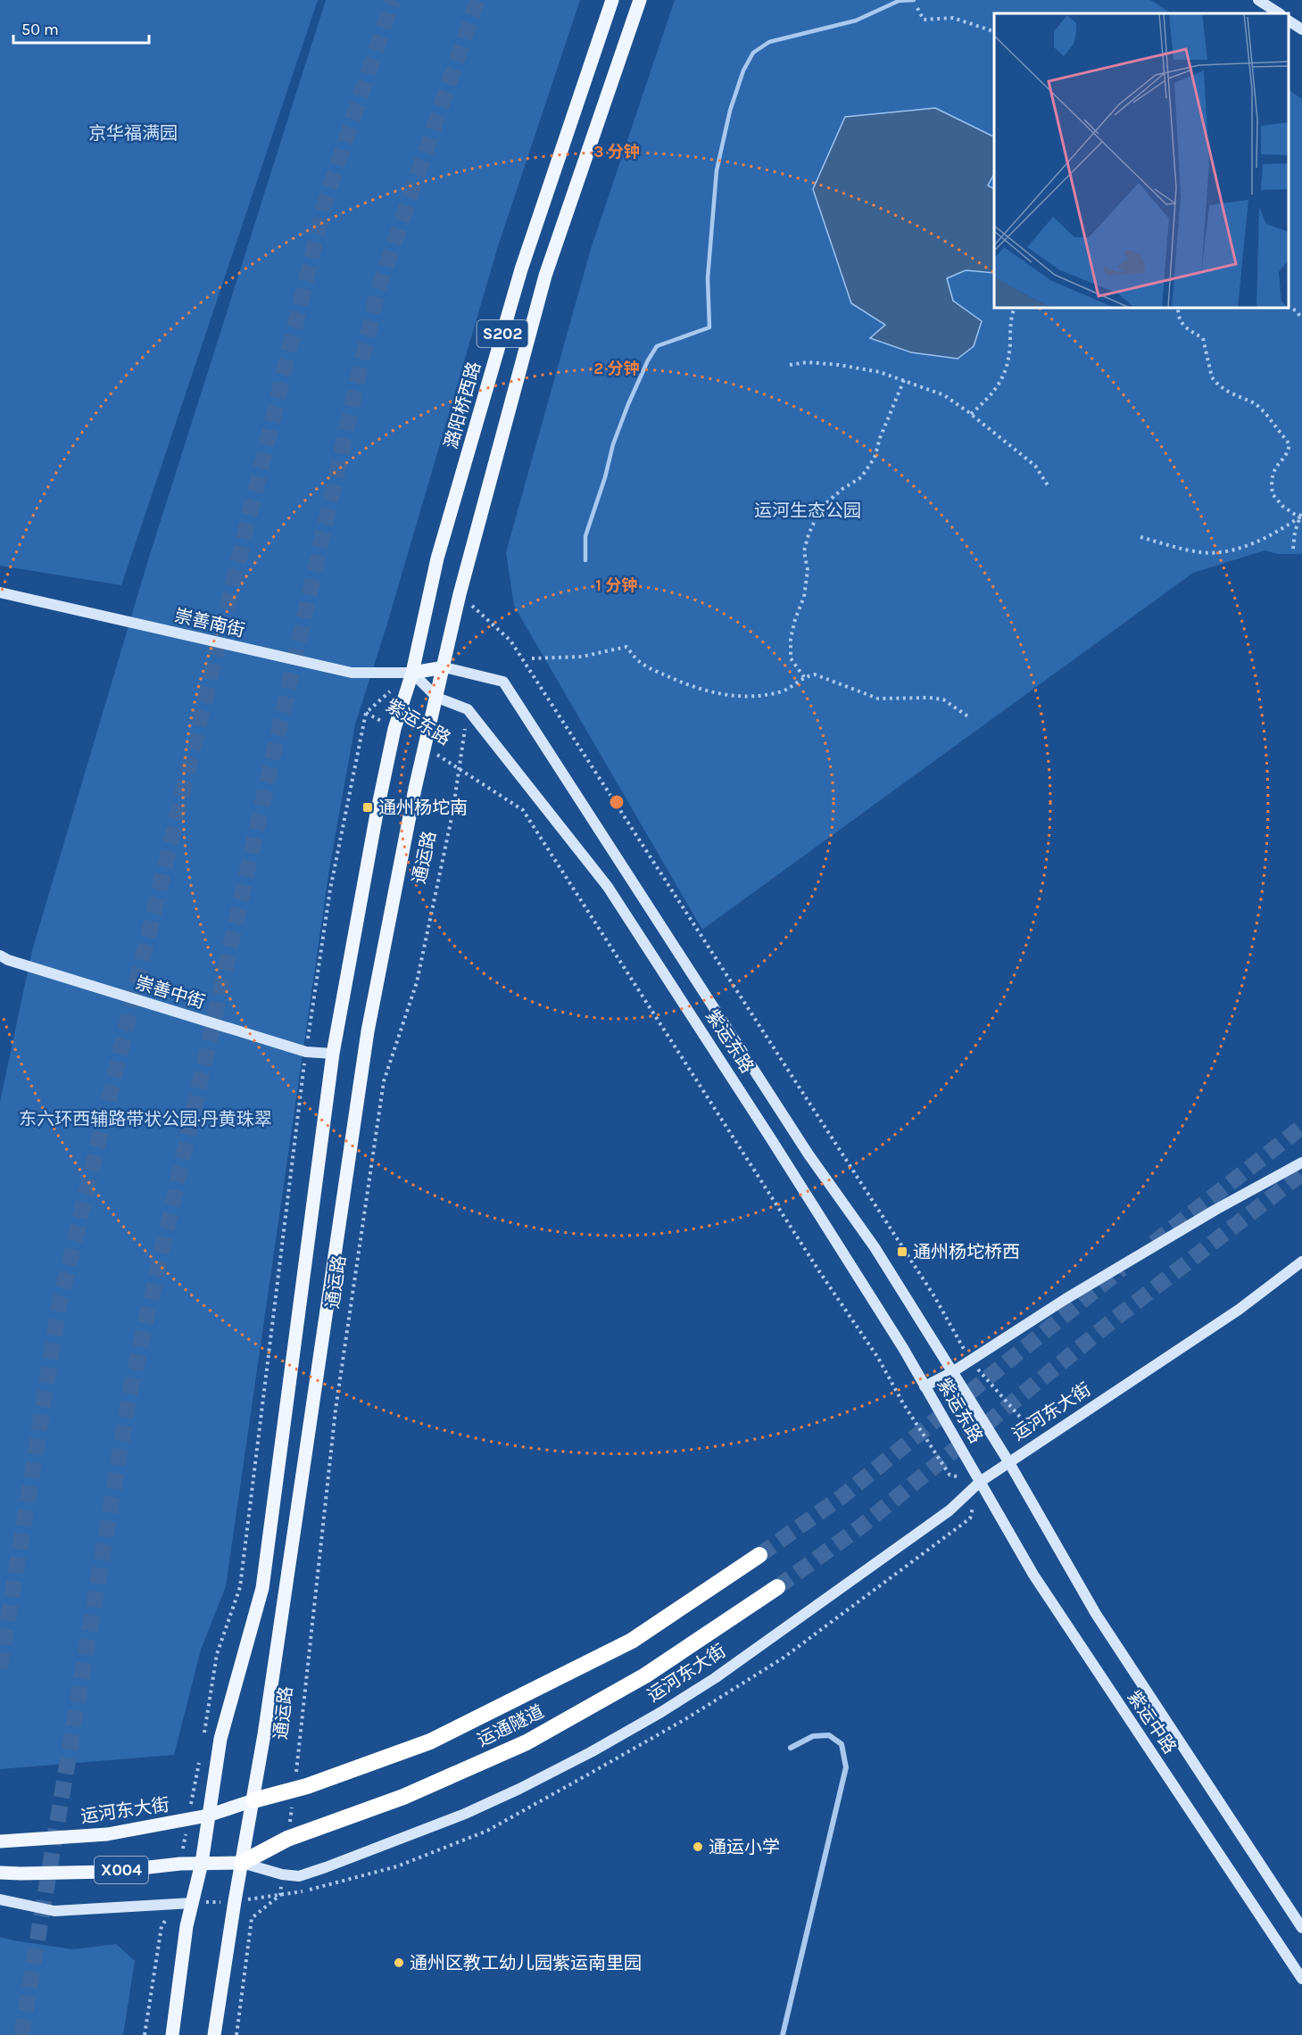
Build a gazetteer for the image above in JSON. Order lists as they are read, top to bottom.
{
  "streets": {
    "highway": ["运通隧道"],
    "main road": [
      "S202",
      "潞阳桥西路",
      "崇善南街",
      "紫运东路",
      "通运路",
      "崇善中街",
      "运河东大街",
      "紫运中路",
      "X004"
    ]
  },
  "crossings": [
    ["S202", "紫运东路"],
    ["S202", "通运路"],
    ["潞阳桥西路", "崇善南街"],
    ["潞阳桥西路", "紫运东路"],
    ["潞阳桥西路", "通运路"],
    ["崇善南街", "紫运东路"],
    ["崇善南街", "通运路"],
    ["紫运东路", "通运路"],
    ["紫运东路", "运河东大街"],
    ["紫运东路", "紫运中路"],
    ["通运路", "崇善中街"],
    ["通运路", "运河东大街"],
    ["通运路", "运通隧道"],
    ["运河东大街", "紫运中路"],
    ["运河东大街", "运通隧道"]
  ],
  "parks": ["京华福满园", "运河生态公园", "东六环西辅路带状公园·丹黄珠翠"],
  "places": {
    "transit": ["通州杨坨南", "通州杨坨桥西"],
    "other": ["通运小学", "通州区教工幼儿园紫运南里园"]
  },
  "scale_bar": "50 m",
  "rings": ["3 分钟", "2 分钟", "1 分钟"]
}
